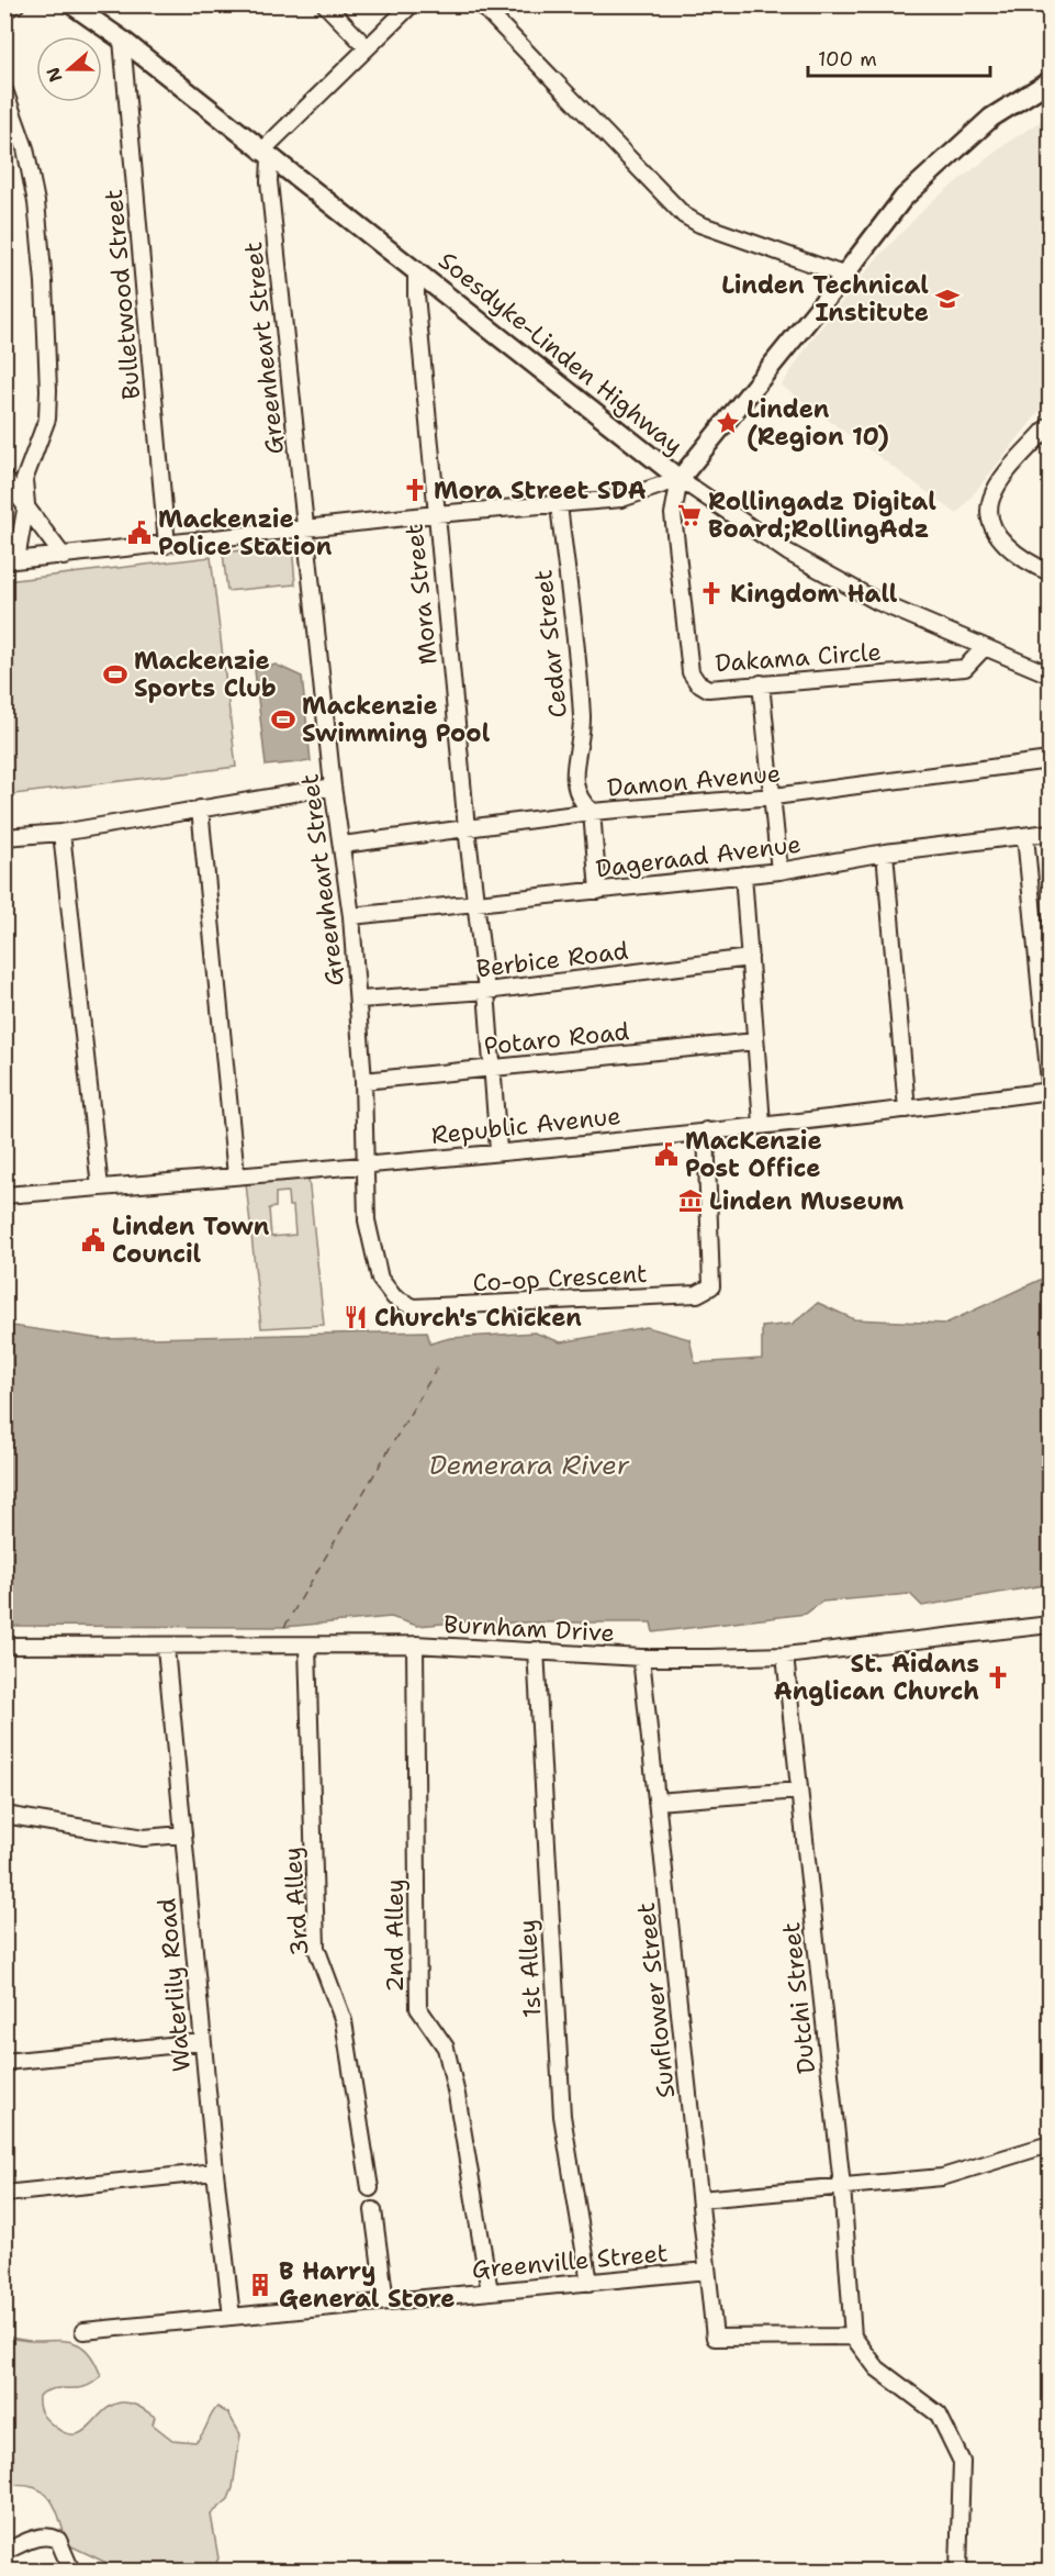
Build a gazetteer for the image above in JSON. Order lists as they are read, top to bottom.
{
  "streets": {
    "main road": ["Soesdyke-Linden Highway"],
    "street": [
      "Bulletwood Street",
      "Greenheart Street",
      "Mora Street",
      "Cedar Street",
      "Dakama Circle",
      "Damon Avenue",
      "Dageraad Avenue",
      "Berbice Road",
      "Potaro Road",
      "Republic Avenue",
      "Co-op Crescent",
      "Burnham Drive",
      "3rd Alley",
      "2nd Alley",
      "1st Alley",
      "Waterlily Road",
      "Dutchi Street",
      "Sunflower Street",
      "Greenville Street"
    ]
  },
  "crossings": [
    ["Bulletwood Street", "Soesdyke-Linden Highway"],
    ["Greenheart Street", "Soesdyke-Linden Highway"],
    ["Greenheart Street", "Damon Avenue"],
    ["Greenheart Street", "Dageraad Avenue"],
    ["Greenheart Street", "Berbice Road"],
    ["Greenheart Street", "Potaro Road"],
    ["Greenheart Street", "Republic Avenue"],
    ["Greenheart Street", "Co-op Crescent"],
    ["Soesdyke-Linden Highway", "Mora Street"],
    ["Soesdyke-Linden Highway", "Dakama Circle"],
    ["Mora Street", "Damon Avenue"],
    ["Mora Street", "Dageraad Avenue"],
    ["Mora Street", "Berbice Road"],
    ["Mora Street", "Potaro Road"],
    ["Mora Street", "Republic Avenue"],
    ["Cedar Street", "Damon Avenue"],
    ["Cedar Street", "Dageraad Avenue"],
    ["Republic Avenue", "Co-op Crescent"],
    ["Burnham Drive", "3rd Alley"],
    ["Burnham Drive", "2nd Alley"],
    ["Burnham Drive", "1st Alley"],
    ["Burnham Drive", "Waterlily Road"],
    ["Burnham Drive", "Dutchi Street"],
    ["Burnham Drive", "Sunflower Street"],
    ["2nd Alley", "Greenville Street"],
    ["1st Alley", "Greenville Street"],
    ["Waterlily Road", "Greenville Street"],
    ["Dutchi Street", "Sunflower Street"],
    ["Sunflower Street", "Greenville Street"]
  ],
  "water": ["Demerara River"],
  "places": {
    "school or university": ["Linden Technical Institute"],
    "place": ["Linden (Region 10)"],
    "church": ["Mora Street SDA", "Kingdom Hall", "St. Aidans Anglican Church"],
    "supermarket": ["Rollingadz Digital Board;RollingAdz"],
    "public building": ["Mackenzie Police Station", "MacKenzie Post Office", "Linden Town Council"],
    "sports": ["Mackenzie Sports Club", "Mackenzie Swimming Pool"],
    "museum": ["Linden Museum"],
    "restaurant": ["Church's Chicken"],
    "building": ["B Harry General Store"]
  },
  "scale_bar": "100 m",
  "north": "left"
}
